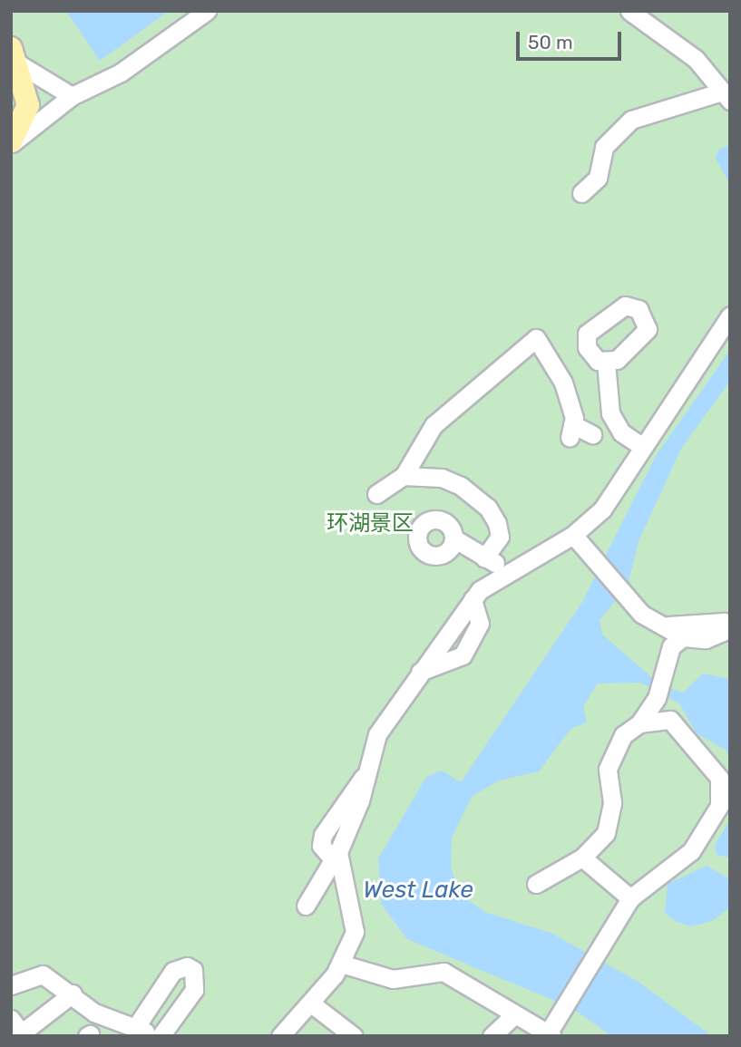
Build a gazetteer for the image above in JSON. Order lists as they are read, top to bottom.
{
  "water": ["West Lake"],
  "parks": ["环湖景区"],
  "scale_bar": "50 m"
}
